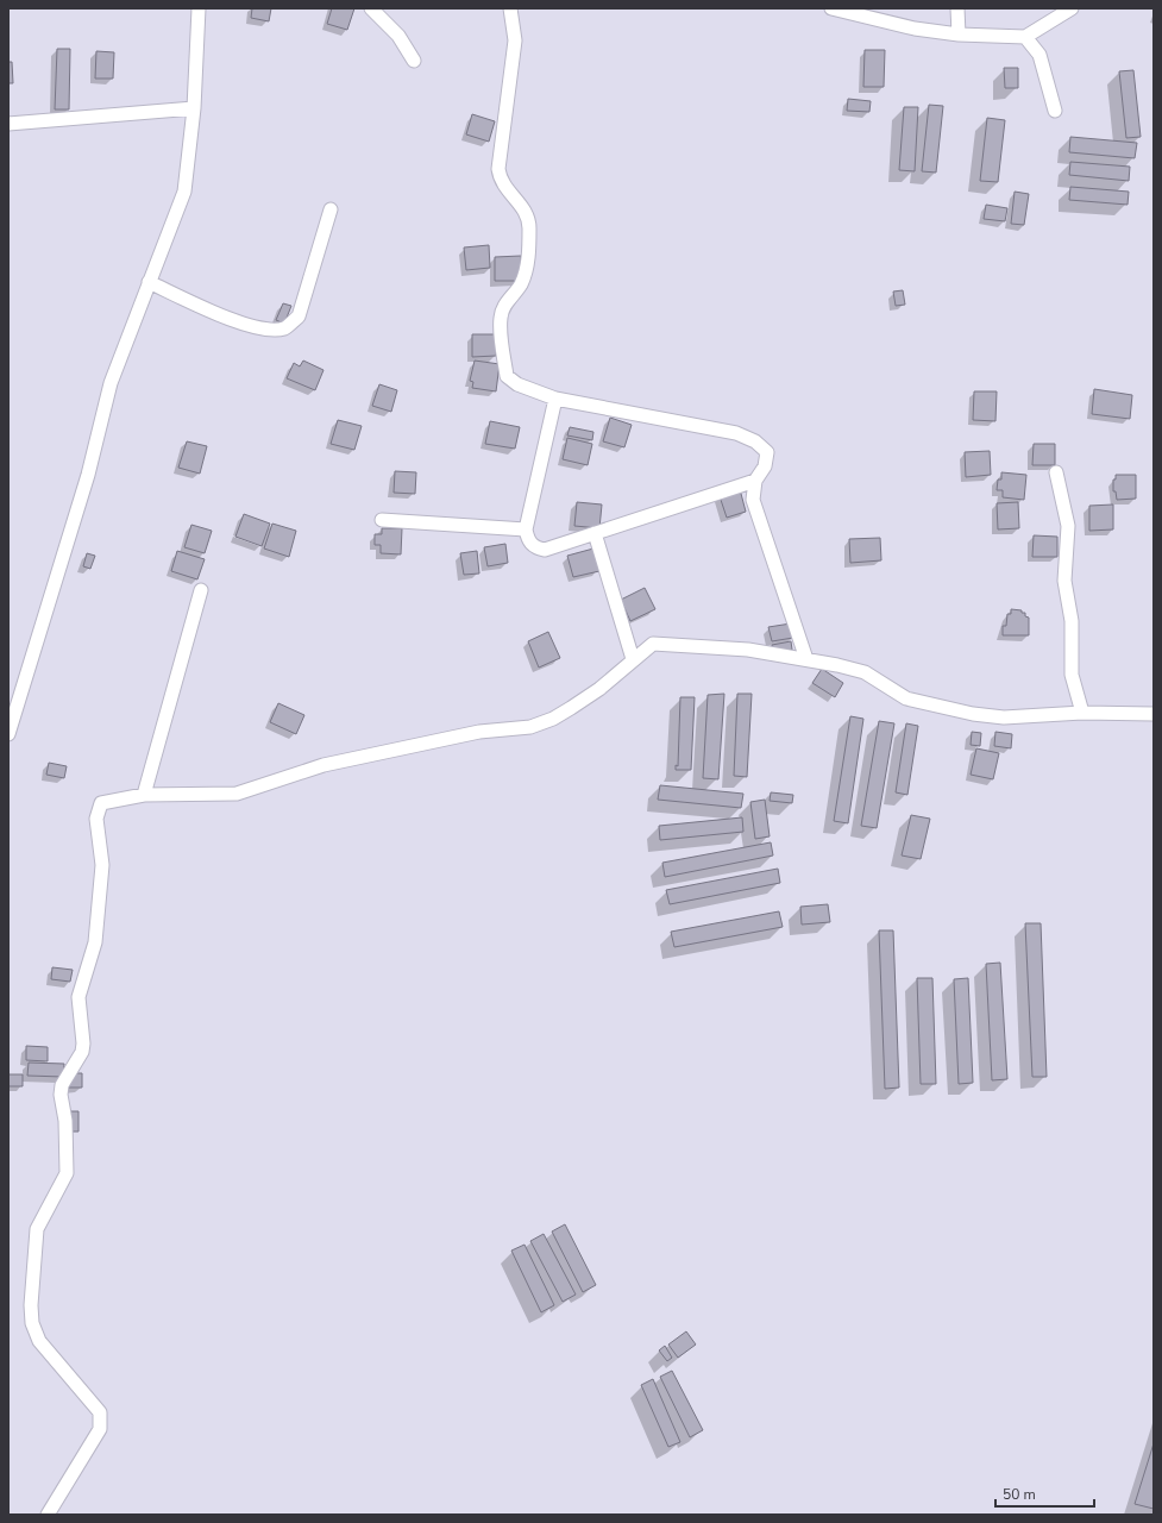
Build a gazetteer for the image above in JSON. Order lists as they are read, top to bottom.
{
  "scale_bar": "50 m"
}
